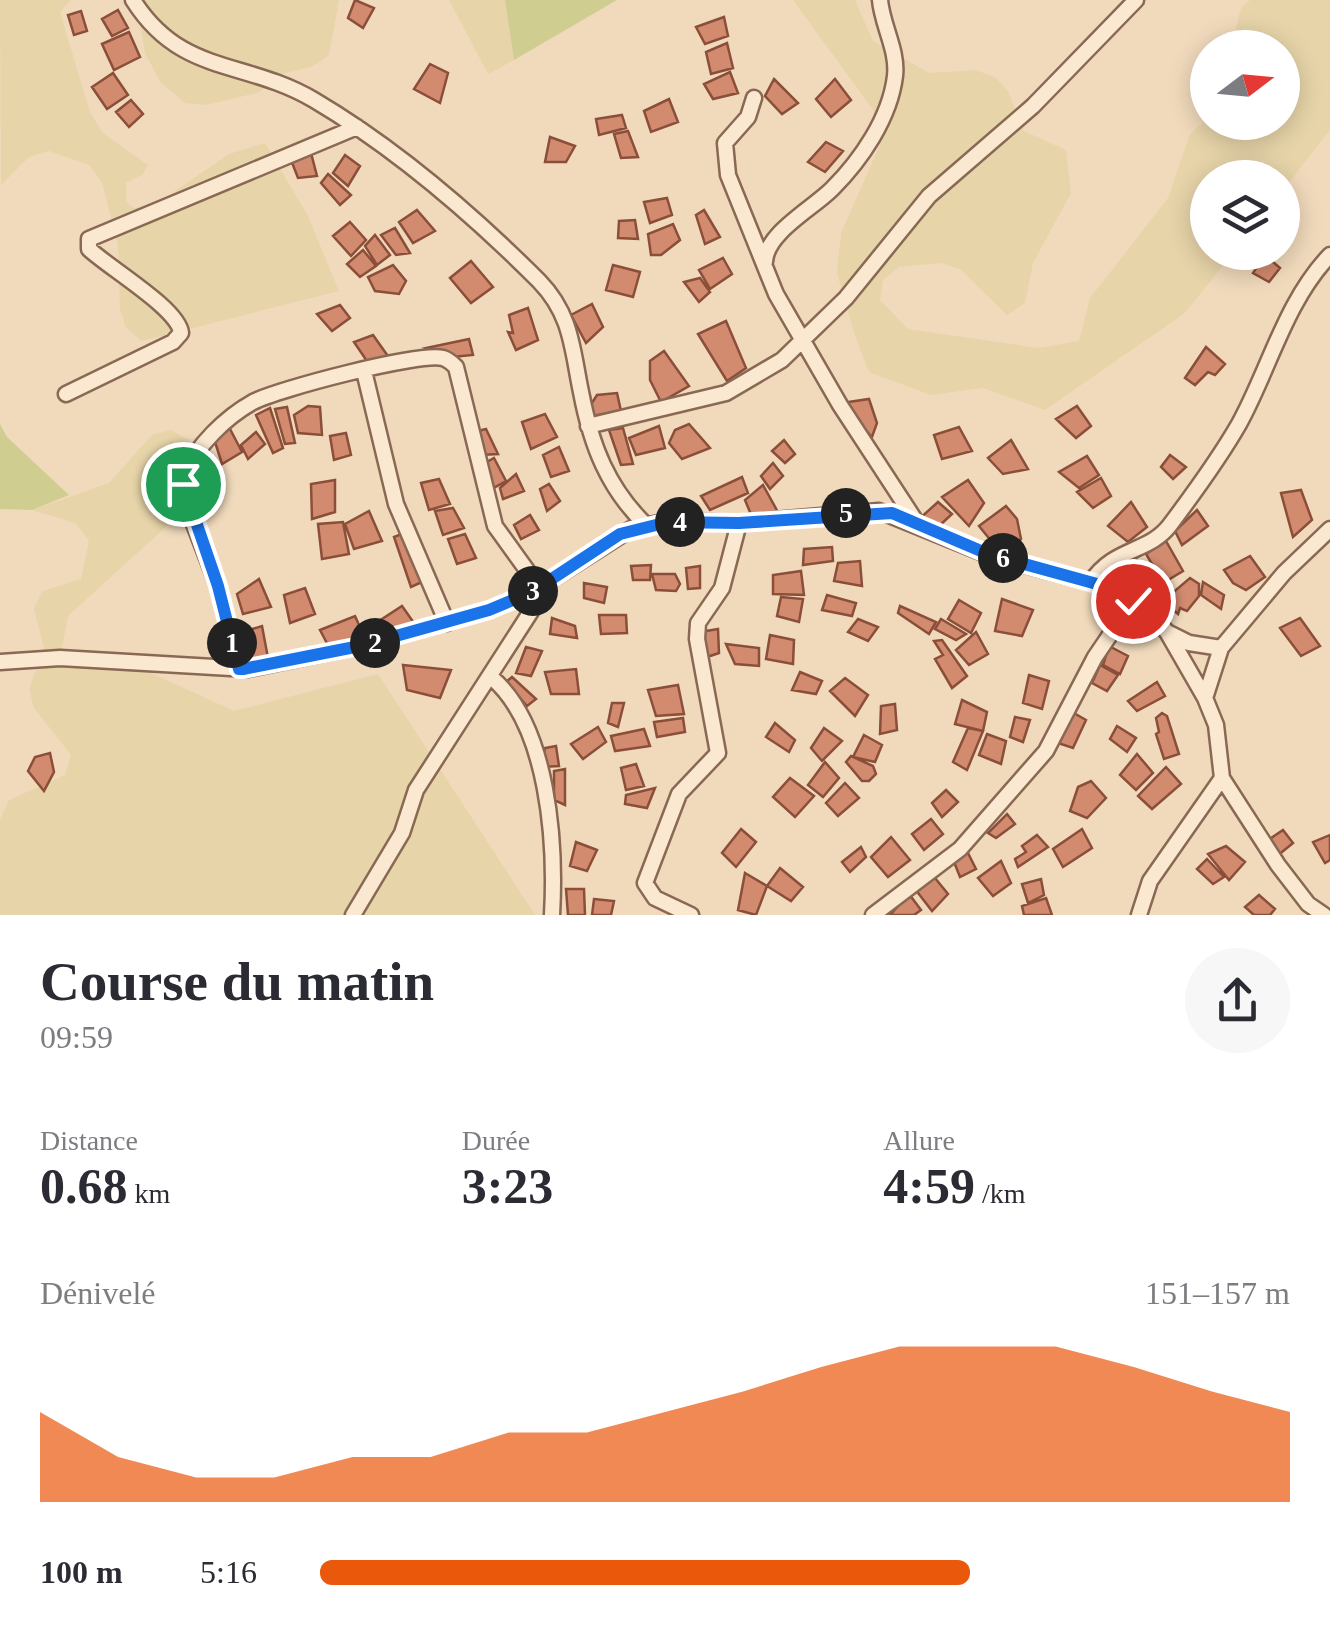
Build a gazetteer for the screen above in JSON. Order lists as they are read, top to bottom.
{
  "north": "right",
  "page": {
    "pins": [
      "5",
      "4",
      "6",
      "3",
      "1",
      "2"
    ],
    "heading": ["Course du matin", "09:59"],
    "stats": [
      ["Distance", "0.68 km"],
      ["Durée", "3:23"],
      ["Allure", "4:59 /km"]
    ],
    "chart": ["Dénivelé", "151–157 m"],
    "list": [
      {
        "name": "100 m",
        "note": "5:16"
      }
    ]
  }
}
